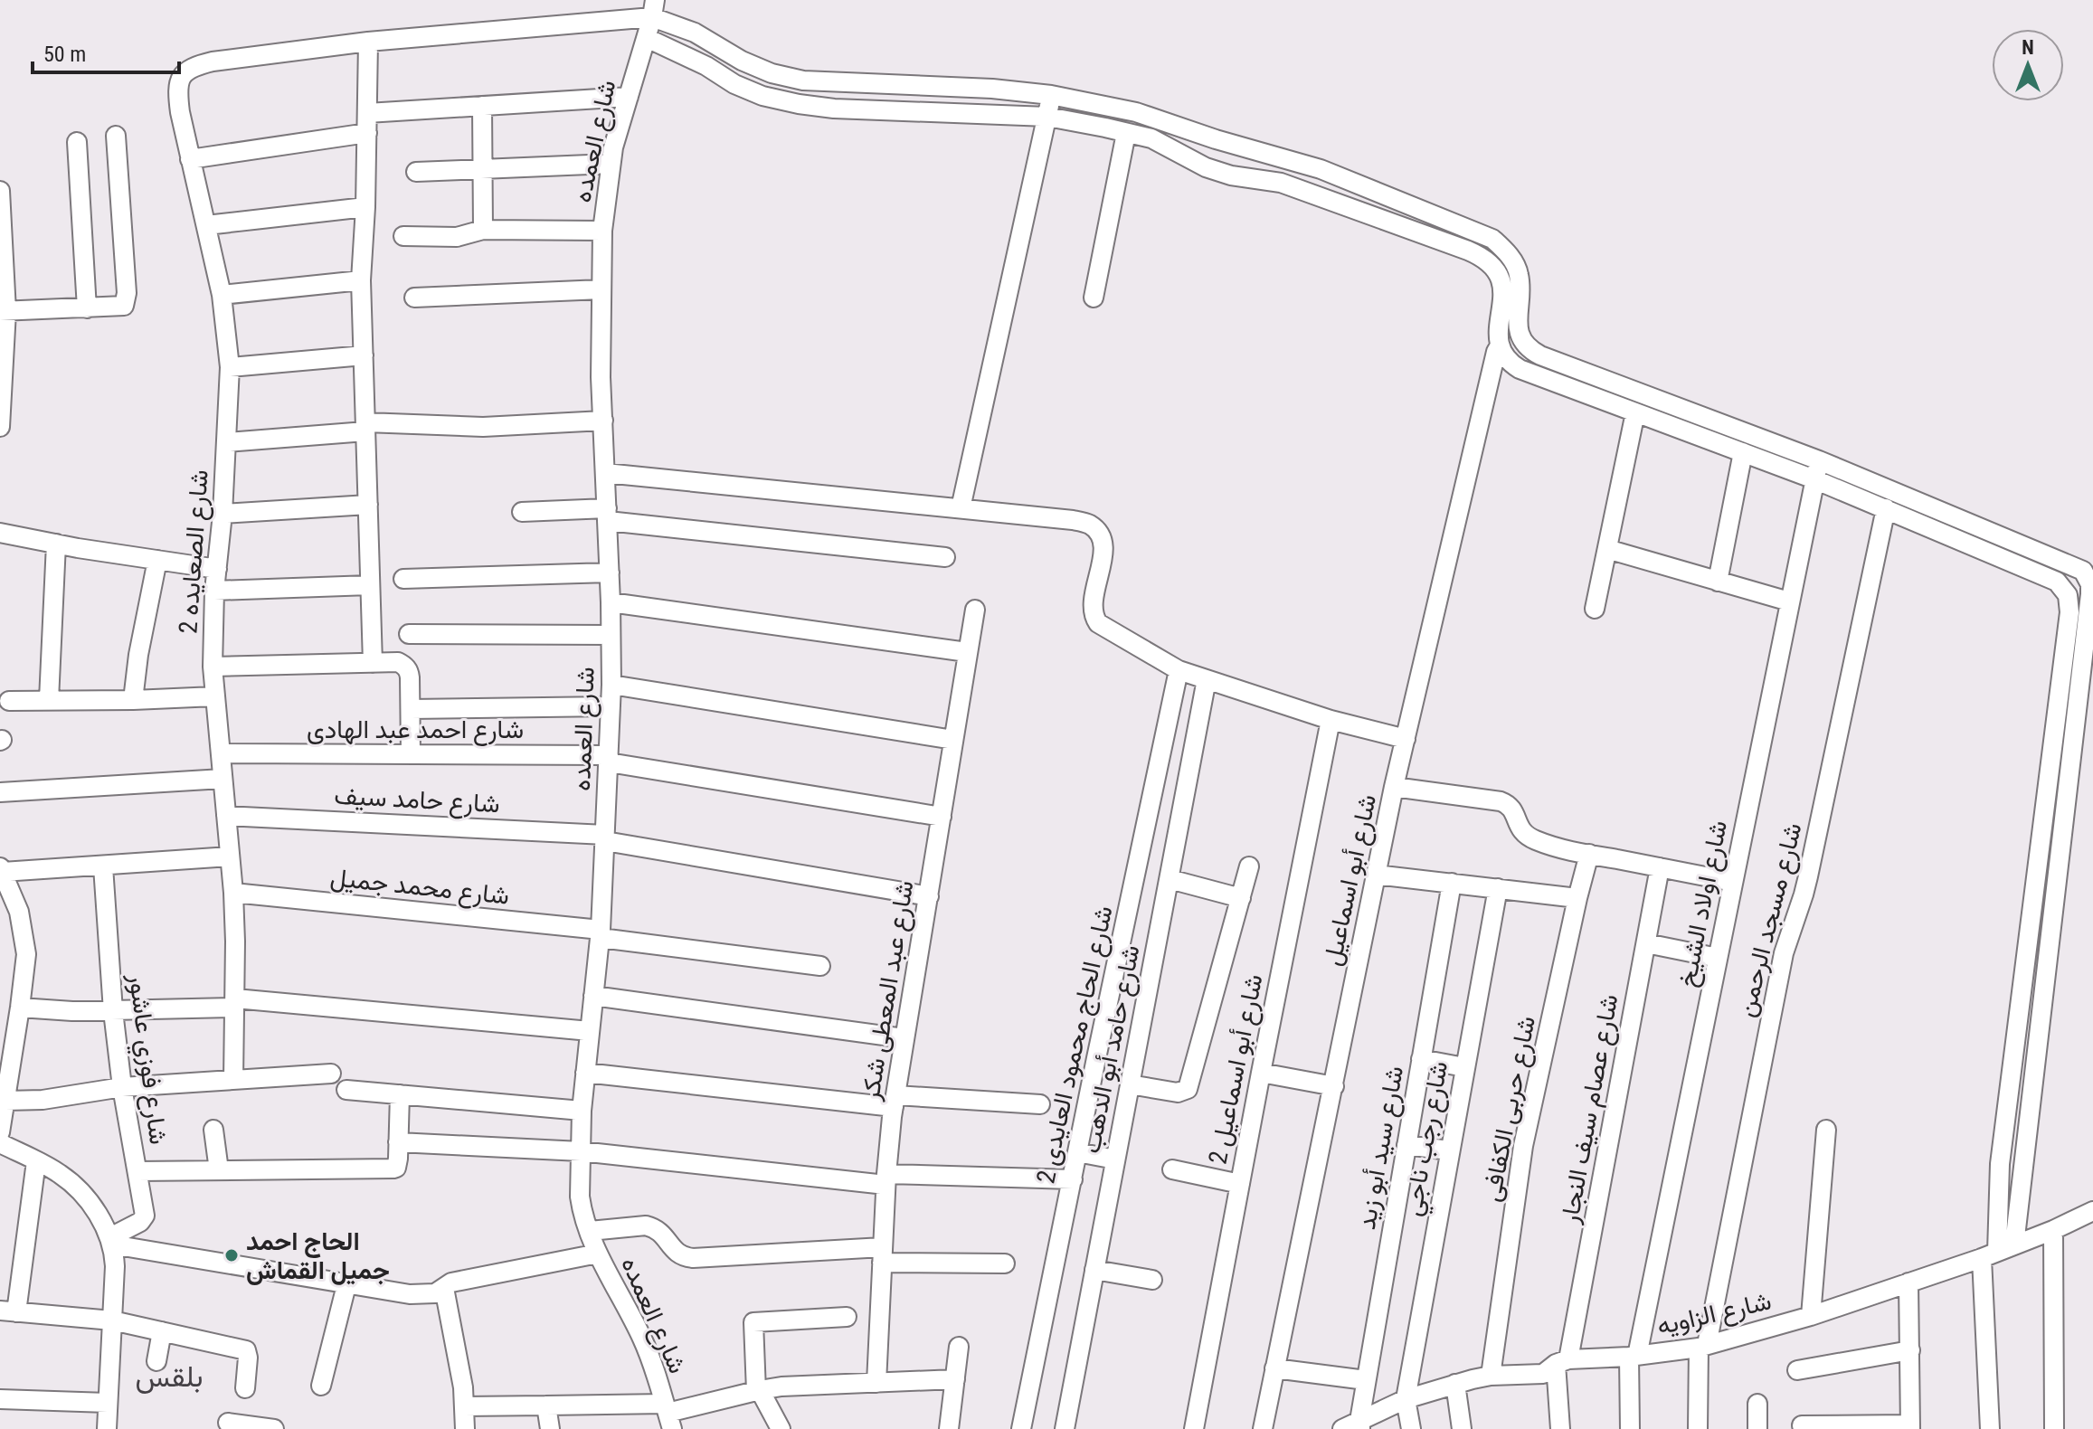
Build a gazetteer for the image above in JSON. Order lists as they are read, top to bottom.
{
  "streets": {
    "street": [
      "شارع العمده",
      "شارع الصعايده 2",
      "شارع احمد عبد الهادى",
      "شارع حامد سيف",
      "شارع أبو اسماعيل",
      "شارع محمد جميل",
      "شارع اولاد الشيخ",
      "شارع مسجد الرحمن",
      "شارع عبد المعطى شكر",
      "شارع الحاج محمود العايدى 2",
      "شارع حامد أبو الدهب",
      "شارع فوزي عاشور",
      "شارع أبو اسماعيل 2",
      "شارع حربى الكفافى",
      "شارع عصام سيف النجار",
      "شارع رجب ناجي",
      "شارع سيد أبو زيد",
      "شارع الزاويه"
    ]
  },
  "crossings": [
    ["شارع العمده", "شارع الصعايده 2"],
    ["شارع العمده", "شارع احمد عبد الهادى"],
    ["شارع العمده", "شارع حامد سيف"],
    ["شارع العمده", "شارع محمد جميل"],
    ["شارع الصعايده 2", "شارع احمد عبد الهادى"],
    ["شارع الصعايده 2", "شارع حامد سيف"],
    ["شارع الصعايده 2", "شارع محمد جميل"],
    ["شارع احمد عبد الهادى", "شارع عبد المعطى شكر"],
    ["شارع حامد سيف", "شارع عبد المعطى شكر"],
    ["شارع اولاد الشيخ", "شارع الزاويه"],
    ["شارع مسجد الرحمن", "شارع الزاويه"],
    ["شارع حربى الكفافى", "شارع الزاويه"],
    ["شارع عصام سيف النجار", "شارع الزاويه"],
    ["شارع رجب ناجي", "شارع الزاويه"],
    ["شارع سيد أبو زيد", "شارع الزاويه"]
  ],
  "districts": ["بلقس"],
  "places": ["الحاج احمد جميل القماش"],
  "scale_bar": "50 m",
  "north": "top"
}
